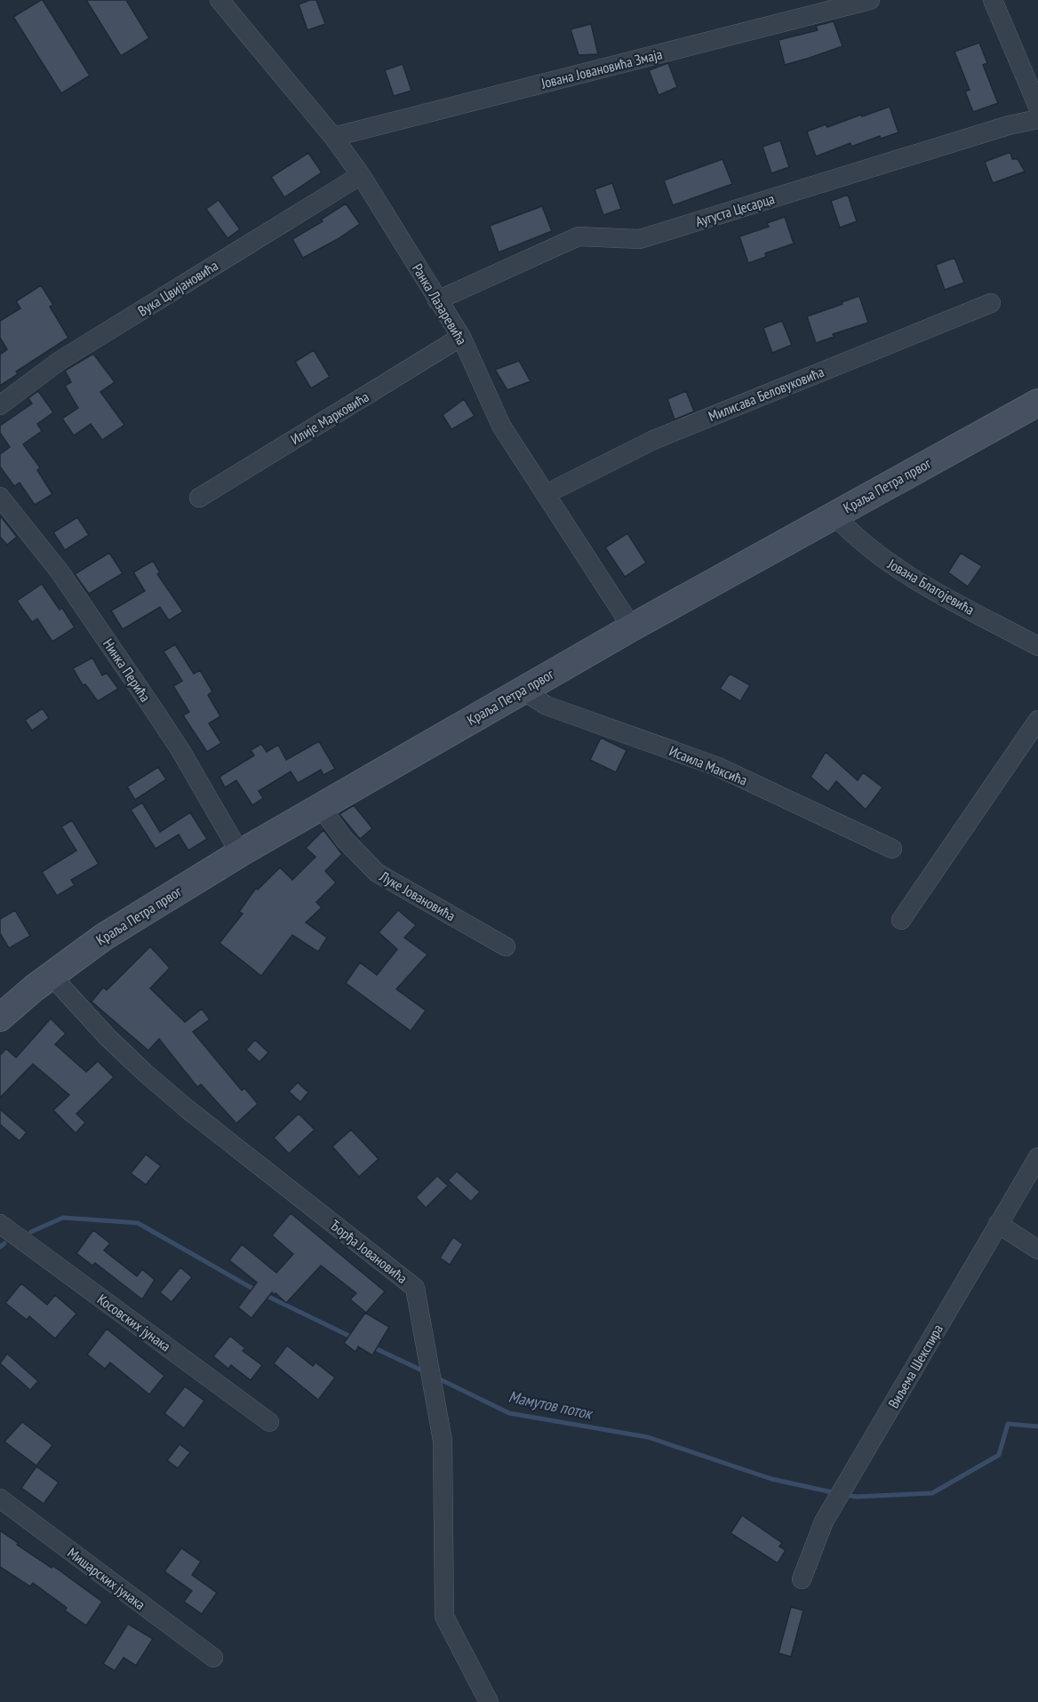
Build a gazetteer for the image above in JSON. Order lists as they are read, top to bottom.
{
  "streets": {
    "street": [
      "Јована Јовановића Змаја",
      "Аугуста Цесарца",
      "Вука Цвијановића",
      "Ранка Лазаревића",
      "Милисава Беловуковића",
      "Илије Марковића",
      "Краља Петра првог",
      "Јована Благојевића",
      "Нинка Перића",
      "Исаила Максића",
      "Луке Јовановића",
      "Ђорђа Јовановића",
      "Косовских јунака",
      "Виљема Шекспира",
      "Мишарских јунака"
    ]
  },
  "crossings": [
    ["Јована Јовановића Змаја", "Ранка Лазаревића"],
    ["Аугуста Цесарца", "Ранка Лазаревића"],
    ["Вука Цвијановића", "Ранка Лазаревића"],
    ["Ранка Лазаревића", "Милисава Беловуковића"],
    ["Ранка Лазаревића", "Илије Марковића"],
    ["Ранка Лазаревића", "Краља Петра првог"],
    ["Краља Петра првог", "Јована Благојевића"],
    ["Краља Петра првог", "Нинка Перића"],
    ["Краља Петра првог", "Исаила Максића"],
    ["Краља Петра првог", "Луке Јовановића"],
    ["Краља Петра првог", "Ђорђа Јовановића"]
  ],
  "water": ["Мамутов поток"]
}
